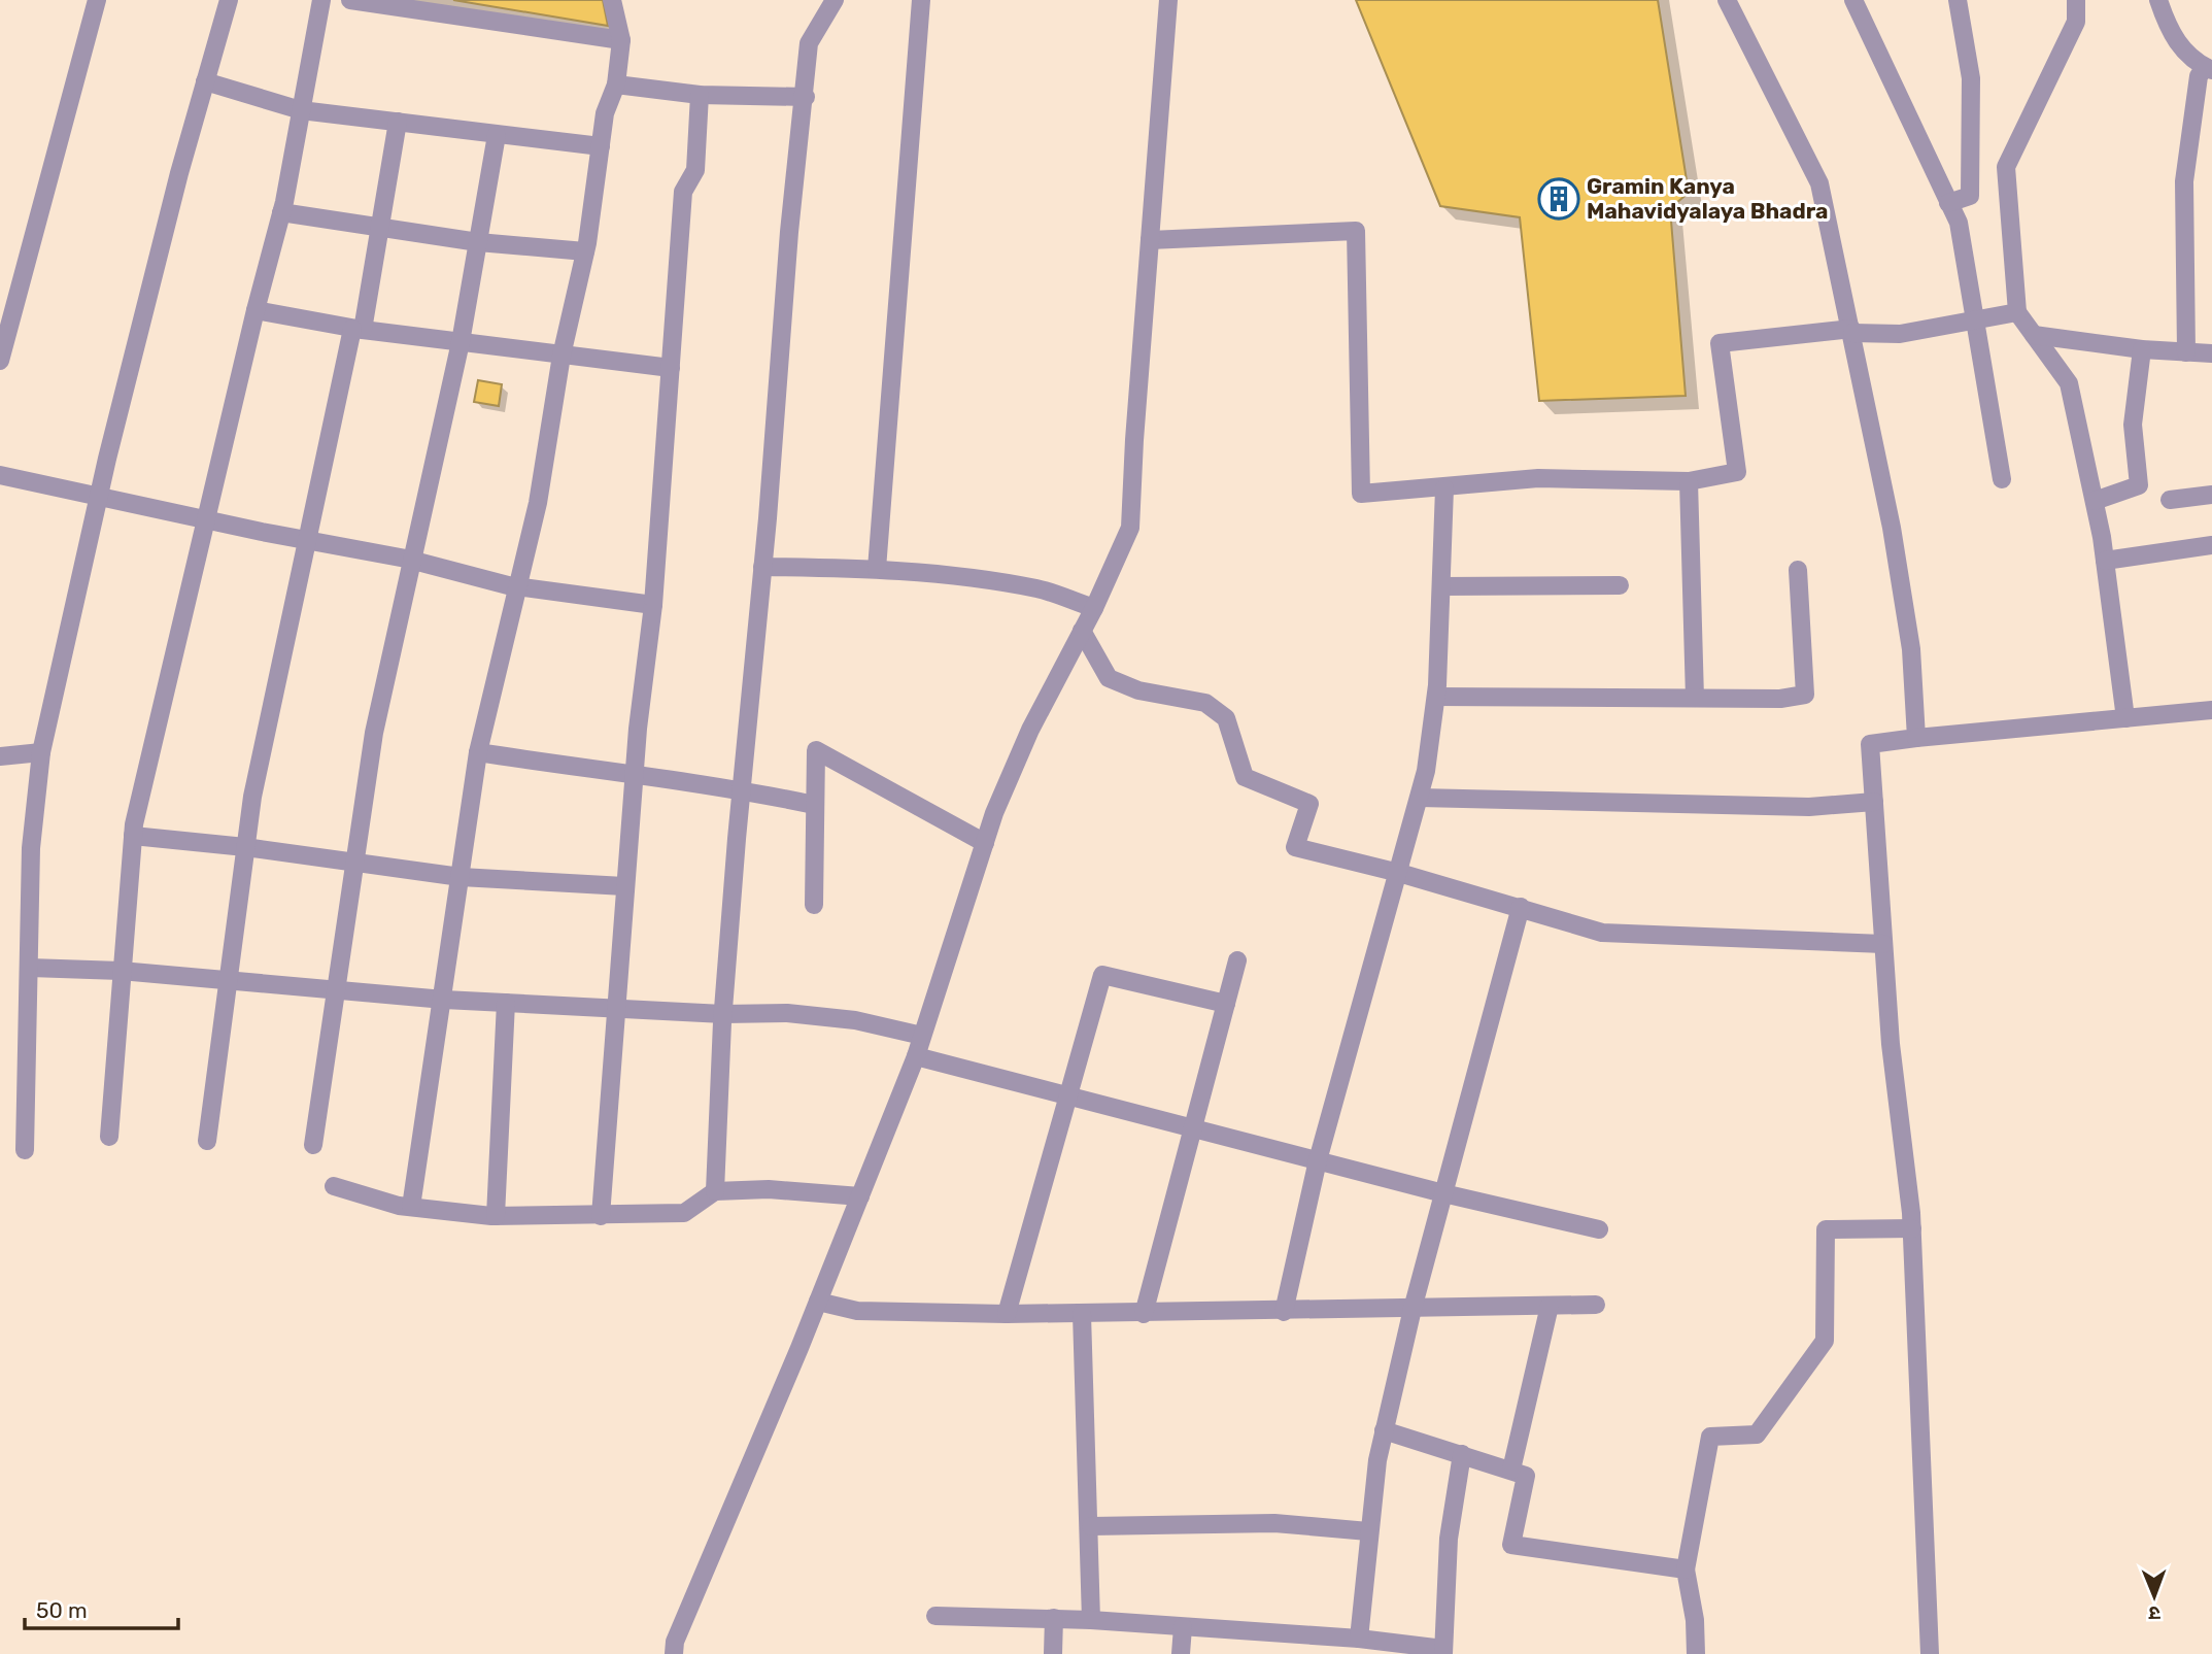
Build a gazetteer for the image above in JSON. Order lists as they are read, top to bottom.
{
  "places": {
    "building": ["Gramin Kanya Mahavidyalaya Bhadra"]
  },
  "scale_bar": "50 m",
  "north": "bottom"
}
